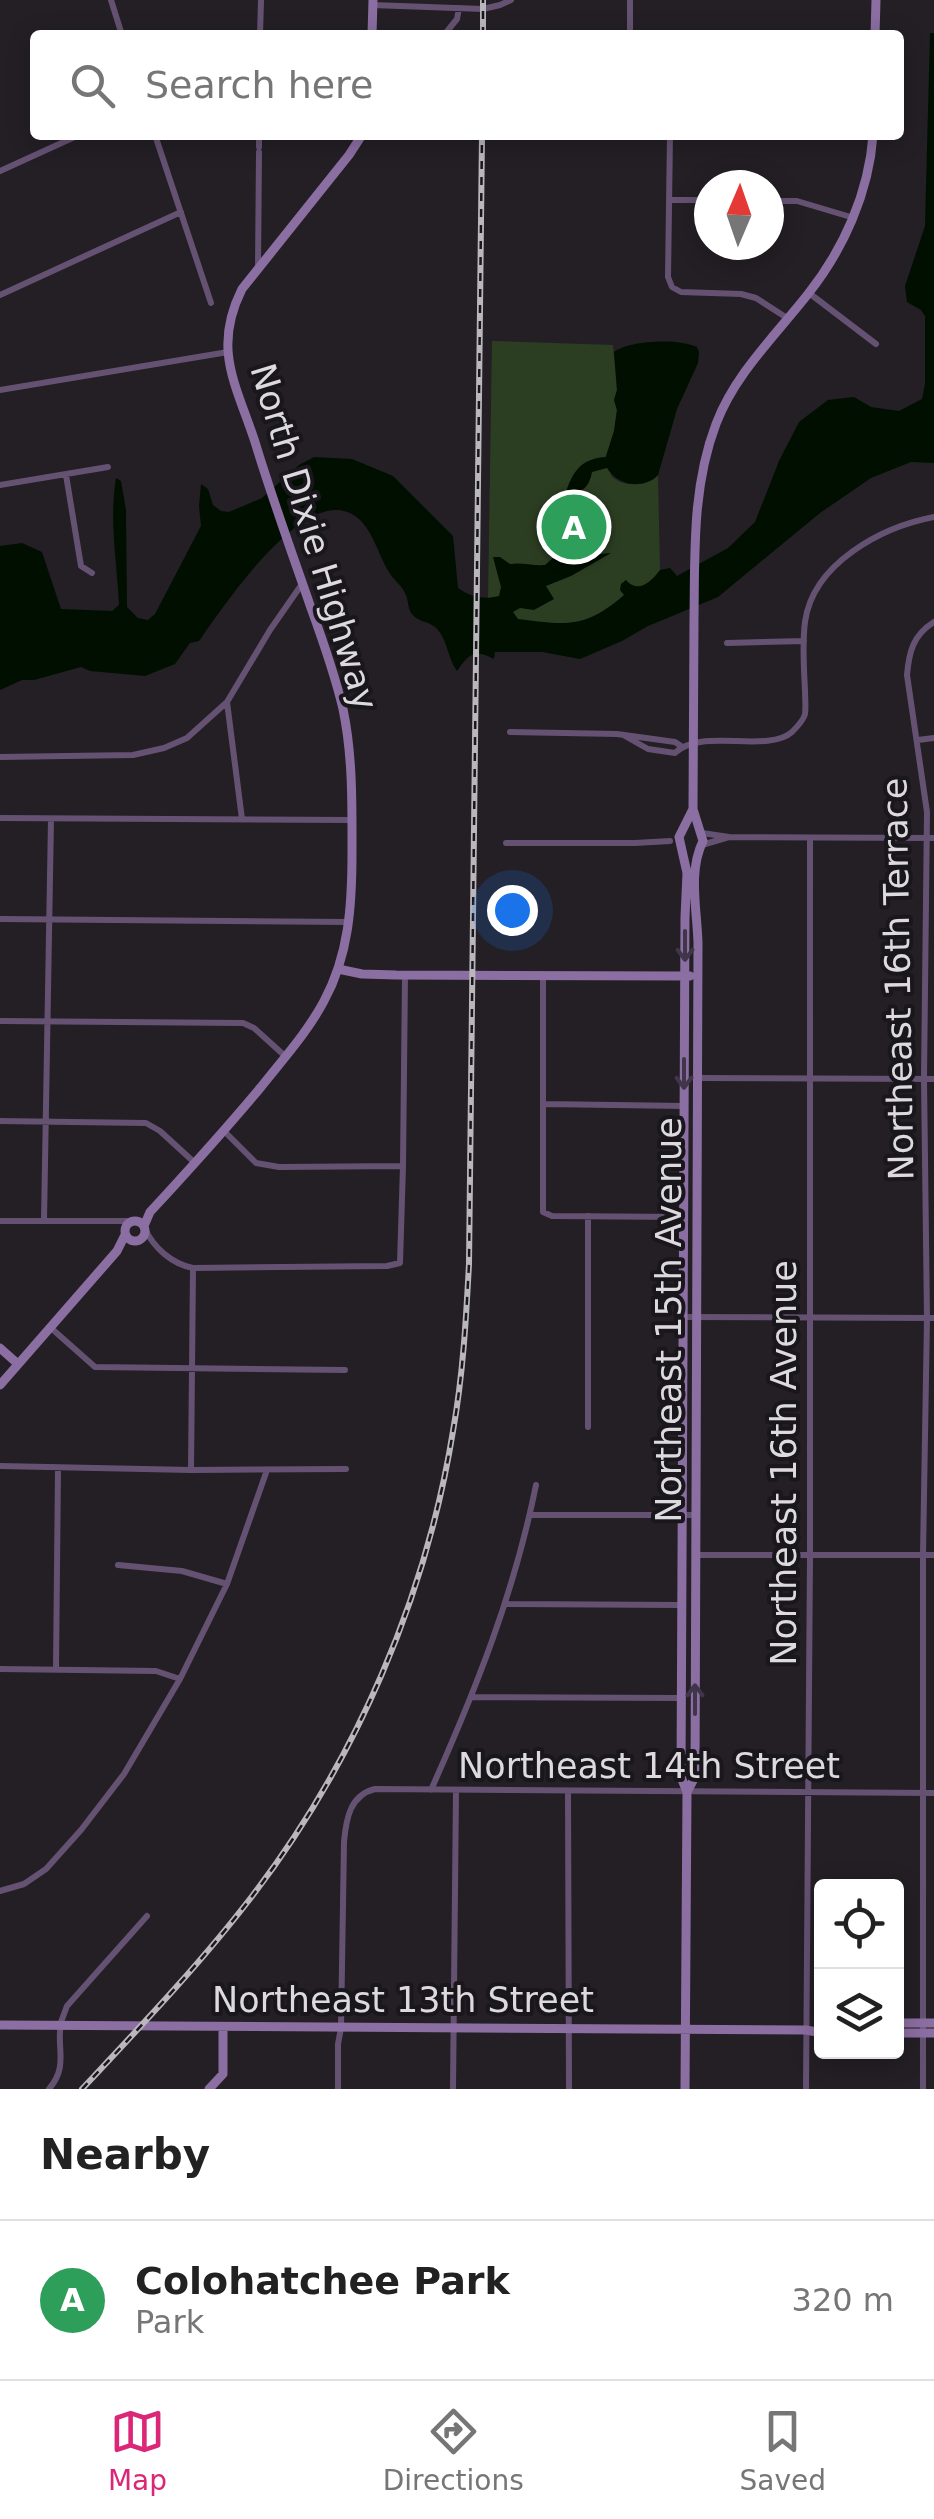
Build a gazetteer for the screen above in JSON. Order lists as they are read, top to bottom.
{
  "streets": {
    "street": [
      "North Dixie Highway",
      "Northeast 16th Terrace",
      "Northeast 15th Avenue",
      "Northeast 16th Avenue",
      "Northeast 14th Street",
      "Northeast 13th Street"
    ]
  },
  "crossings": [
    ["Northeast 16th Terrace", "Northeast 14th Street"],
    ["Northeast 15th Avenue", "Northeast 14th Street"],
    ["Northeast 15th Avenue", "Northeast 13th Street"],
    ["Northeast 16th Avenue", "Northeast 14th Street"],
    ["Northeast 16th Avenue", "Northeast 13th Street"],
    ["Northeast 14th Street", "Northeast 13th Street"]
  ],
  "north": "top",
  "page": {
    "search": "Search here",
    "pins": "A",
    "heading": "Nearby",
    "list": [
      {
        "mark": "A",
        "name": "Colohatchee Park",
        "note": "Park",
        "value": "320 m"
      }
    ],
    "nav": ["Map", "Directions", "Saved"]
  }
}
